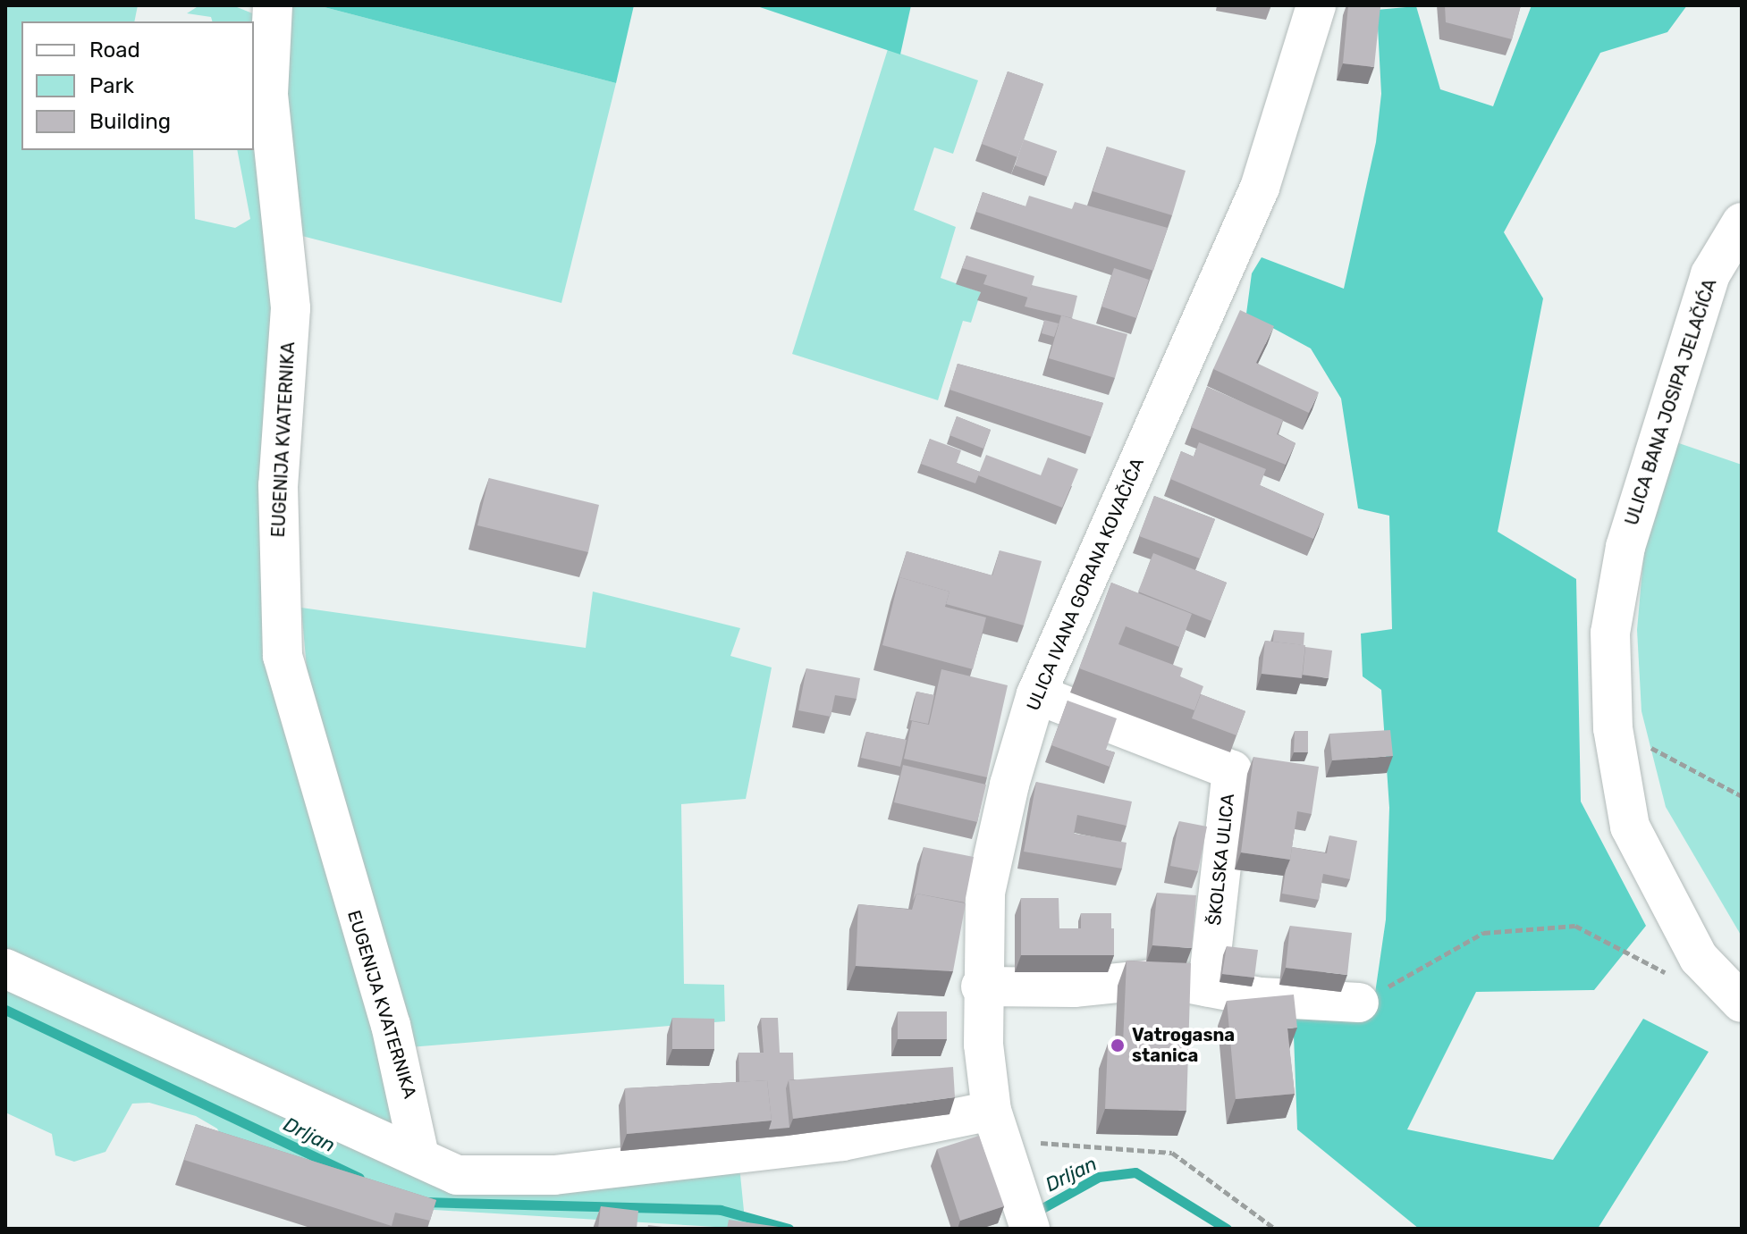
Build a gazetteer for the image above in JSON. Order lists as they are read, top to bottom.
{
  "streets": {
    "street": [
      "ULICA BANA JOSIPA JELAČIĆA",
      "EUGENIJA KVATERNIKA",
      "ULICA IVANA GORANA KOVAČIĆA",
      "ŠKOLSKA ULICA"
    ]
  },
  "crossings": [
    ["ULICA IVANA GORANA KOVAČIĆA", "ŠKOLSKA ULICA"]
  ],
  "water": ["Drljan"],
  "places": ["Vatrogasna stanica"],
  "legend": ["Road", "Park", "Building"]
}
